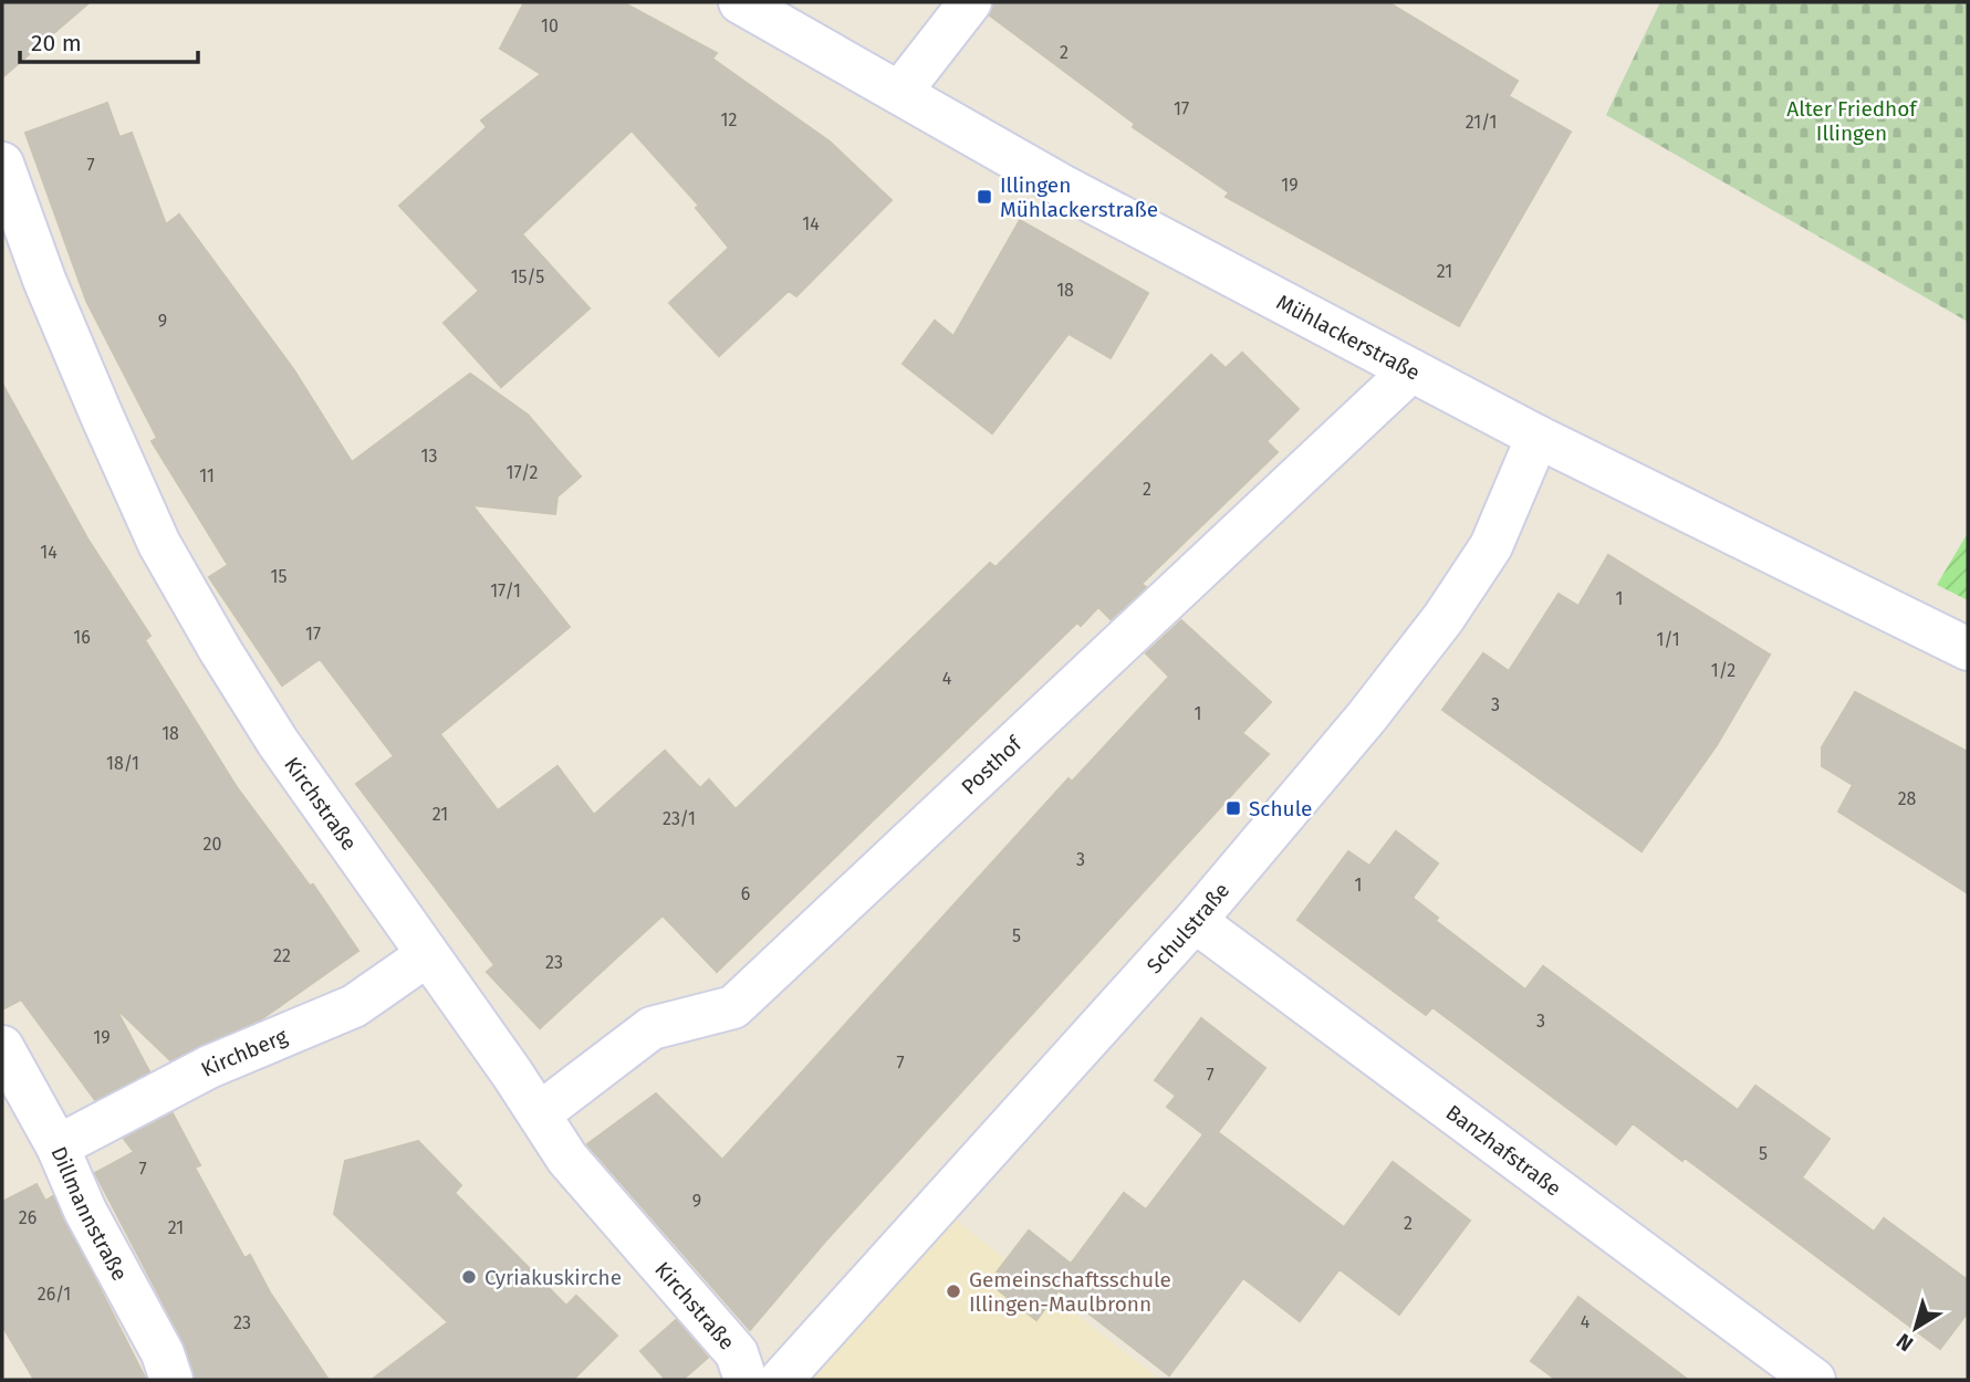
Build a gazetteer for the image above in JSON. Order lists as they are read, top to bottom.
{
  "streets": {
    "street": [
      "Mühlackerstraße",
      "Posthof",
      "Kirchstraße",
      "Schulstraße",
      "Kirchberg",
      "Banzhafstraße",
      "Dillmannstraße"
    ]
  },
  "crossings": [
    ["Mühlackerstraße", "Posthof"],
    ["Mühlackerstraße", "Schulstraße"],
    ["Posthof", "Kirchstraße"],
    ["Kirchstraße", "Kirchberg"],
    ["Schulstraße", "Banzhafstraße"],
    ["Kirchberg", "Dillmannstraße"]
  ],
  "parks": ["Alter Friedhof Illingen"],
  "places": {
    "transit": ["Illingen Mühlackerstraße", "Schule"],
    "other": ["Cyriakuskirche", "Gemeinschaftsschule Illingen-Maulbronn"]
  },
  "house_numbers": [
    "10",
    "2",
    "17",
    "12",
    "21/1",
    "7",
    "19",
    "14",
    "21",
    "15/5",
    "18",
    "9",
    "13",
    "17/2",
    "11",
    "2",
    "14",
    "15",
    "17/1",
    "1",
    "17",
    "16",
    "1/1",
    "1/2",
    "4",
    "3",
    "1",
    "18",
    "18/1",
    "28",
    "21",
    "23/1",
    "20",
    "3",
    "1",
    "6",
    "5",
    "22",
    "23",
    "3",
    "19",
    "7",
    "7",
    "5",
    "7",
    "9",
    "26",
    "2",
    "21",
    "26/1",
    "4",
    "23"
  ],
  "scale_bar": "20 m",
  "north": "bottom left"
}
